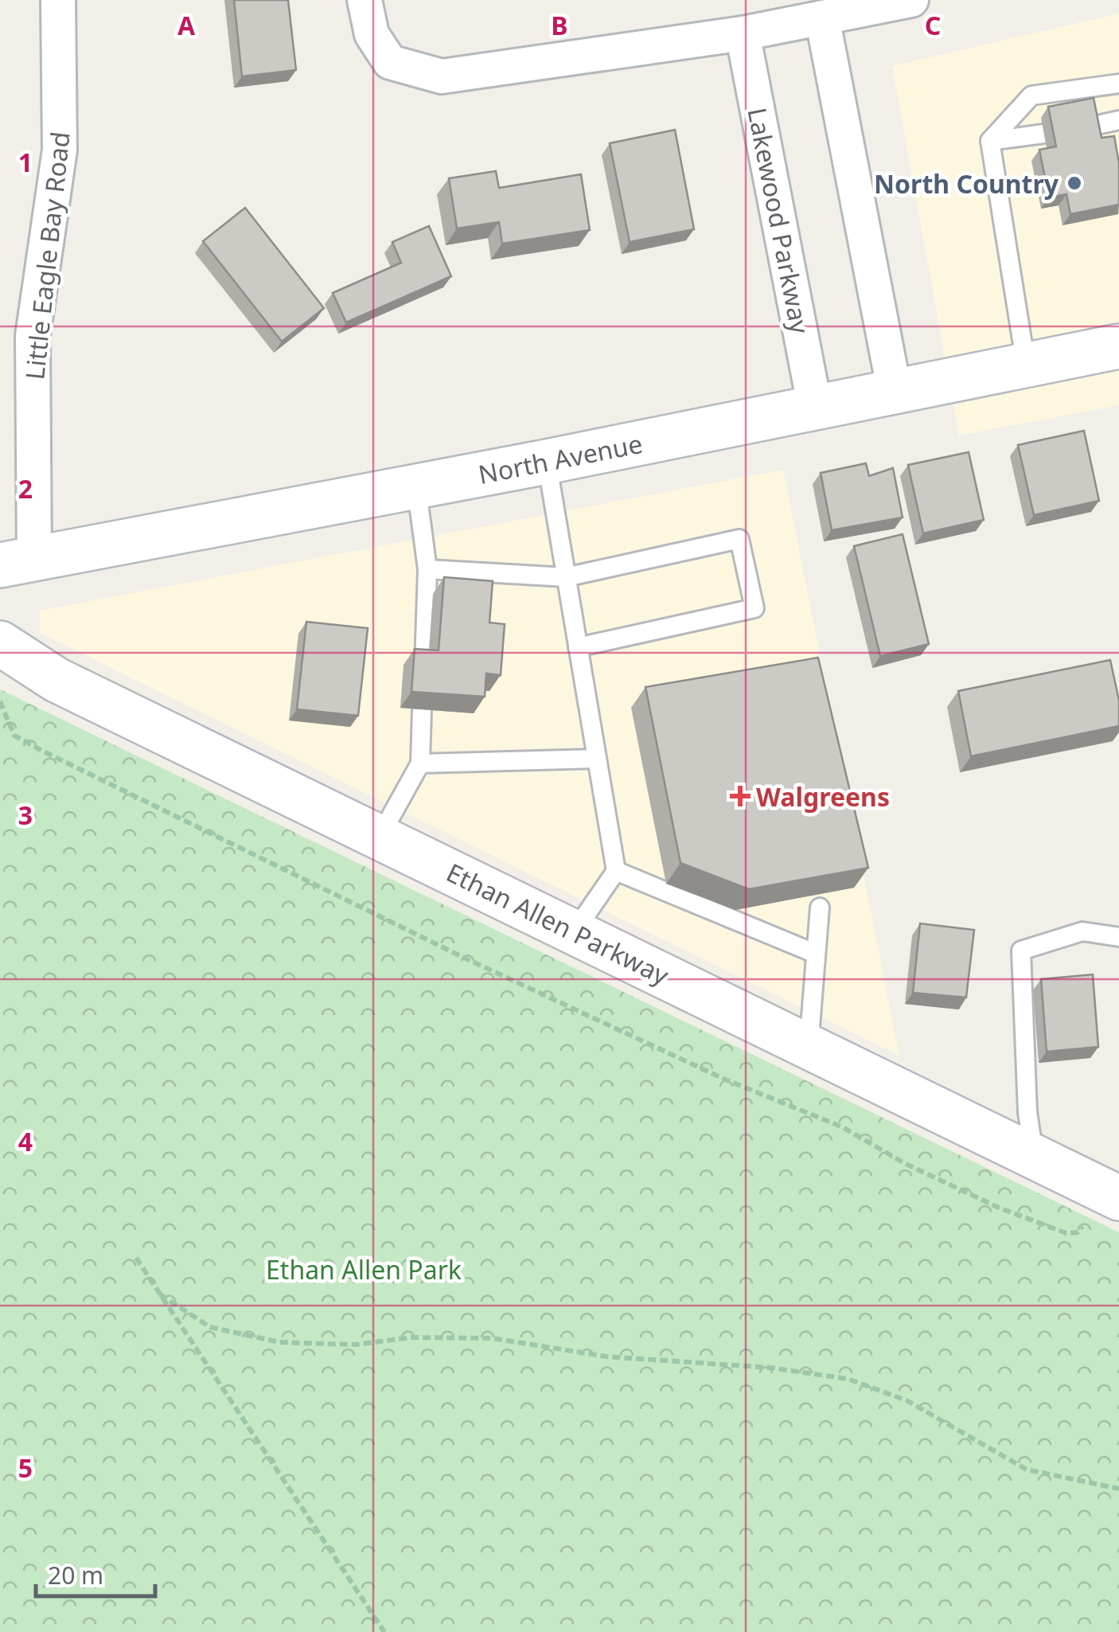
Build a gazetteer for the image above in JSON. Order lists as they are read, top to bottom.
{
  "streets": {
    "street": [
      "Lakewood Parkway",
      "Little Eagle Bay Road",
      "North Avenue",
      "Ethan Allen Parkway"
    ]
  },
  "crossings": [
    ["Lakewood Parkway", "North Avenue"],
    ["Little Eagle Bay Road", "North Avenue"]
  ],
  "parks": ["Ethan Allen Park"],
  "places": {
    "other": ["North Country"],
    "health": ["Walgreens"]
  },
  "scale_bar": "20 m",
  "grid": {
    "columns": ["A", "B", "C"],
    "rows": [
      "1",
      "2",
      "3",
      "4",
      "5"
    ]
  }
}
